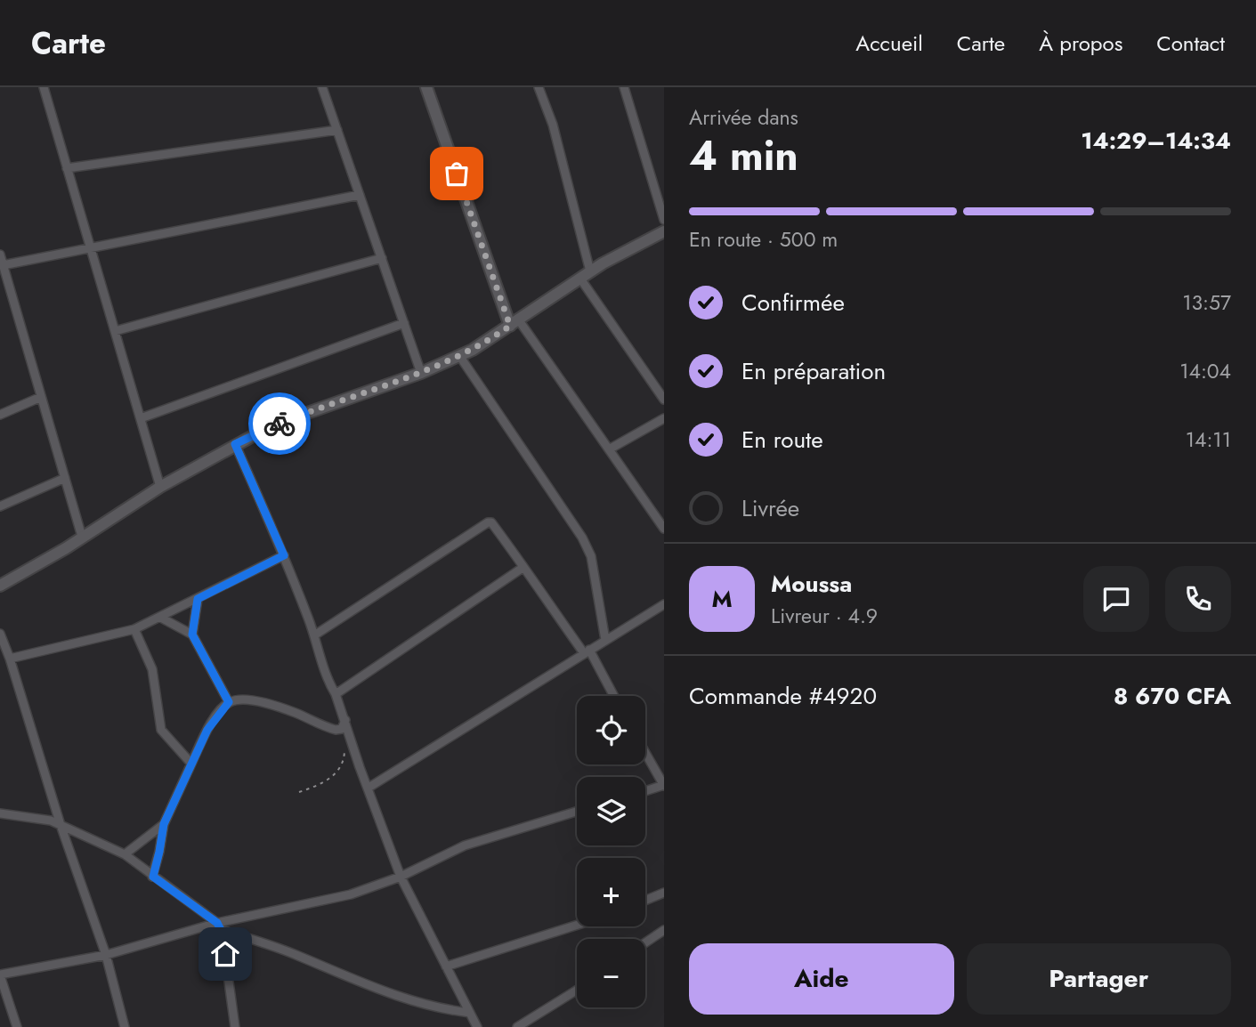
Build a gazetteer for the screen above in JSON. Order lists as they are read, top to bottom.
{
  "page": {
    "header": "Carte",
    "nav": [
      "Accueil",
      "Carte",
      "À propos",
      "Contact"
    ],
    "heading": ["4 min", "Arrivée dans", "14:29–14:34"],
    "panel": [
      "Moussa",
      "Livreur · 4.9",
      "Commande #4920",
      "8 670 CFA"
    ],
    "bar": "En route · 500 m",
    "list": [
      ["Confirmée", "13:57"],
      ["En préparation", "14:04"],
      ["En route", "14:11"],
      "Livrée"
    ],
    "round": "M",
    "map_buttons": ["+", "−"],
    "buttons": ["Aide", "Partager"]
  }
}
